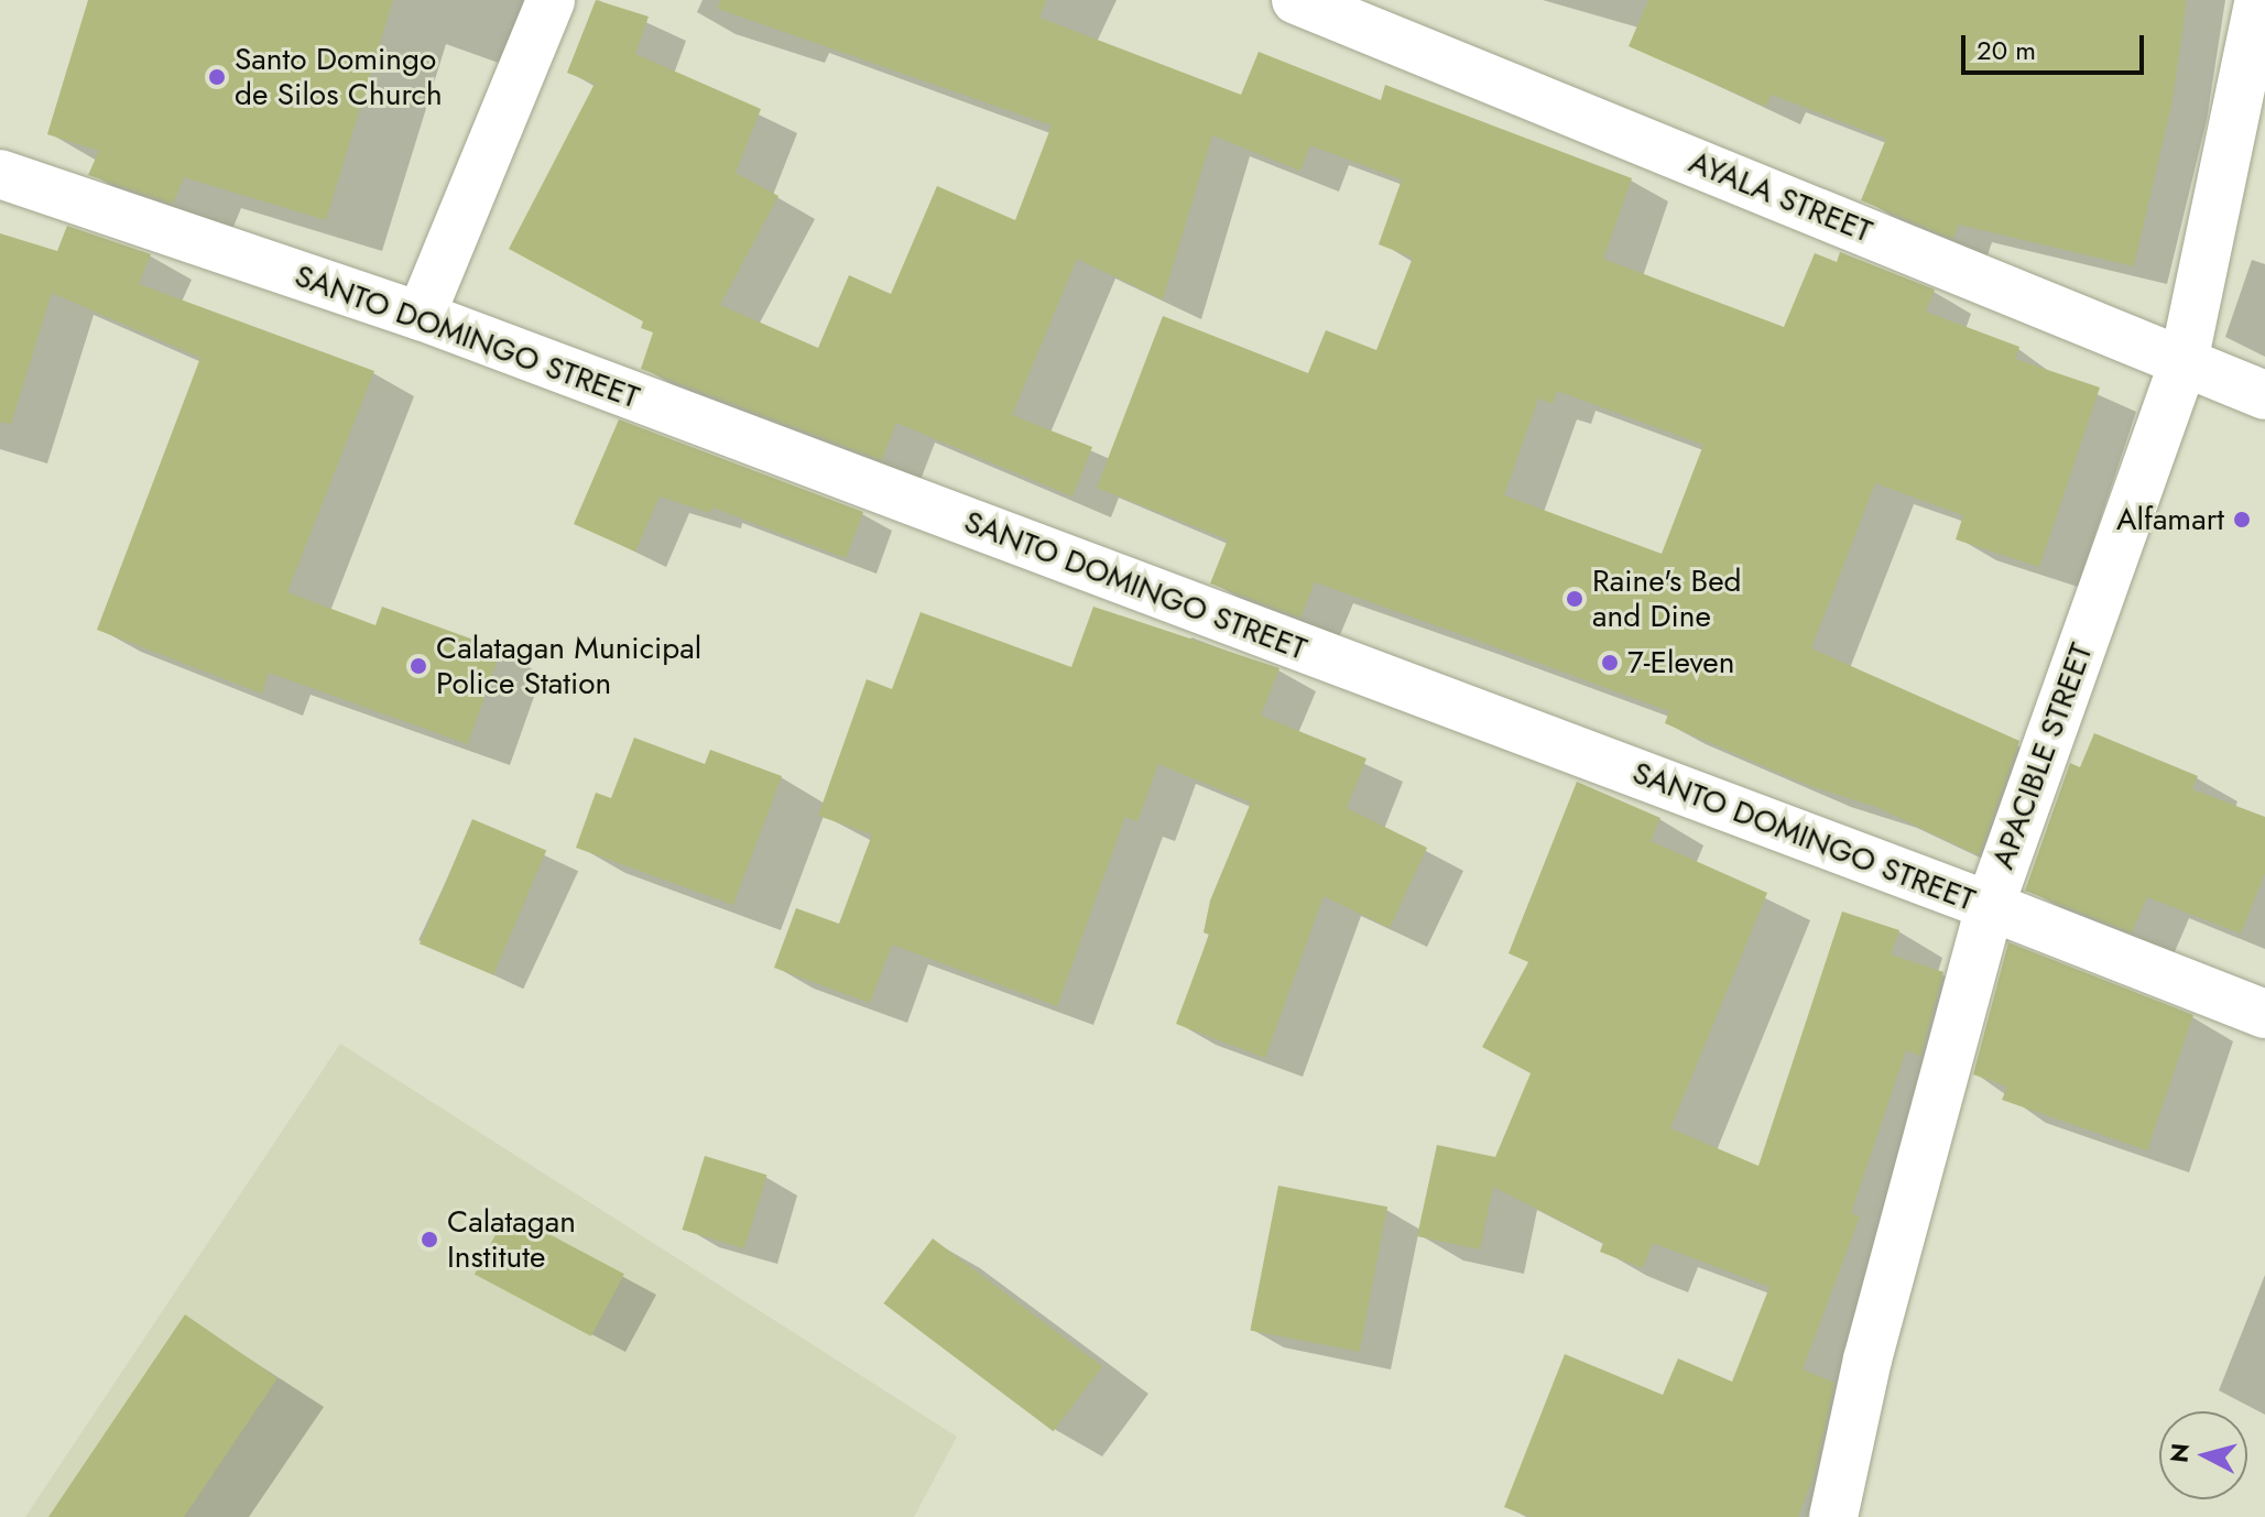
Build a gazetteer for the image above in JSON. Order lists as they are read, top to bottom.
{
  "streets": {
    "main road": ["AYALA STREET", "SANTO DOMINGO STREET", "APACIBLE STREET"]
  },
  "crossings": [
    ["AYALA STREET", "APACIBLE STREET"],
    ["SANTO DOMINGO STREET", "APACIBLE STREET"]
  ],
  "places": [
    "Santo Domingo de Silos Church",
    "Alfamart",
    "Raine's Bed and Dine",
    "7-Eleven",
    "Calatagan Municipal Police Station",
    "Calatagan Institute"
  ],
  "scale_bar": "20 m",
  "north": "left"
}
